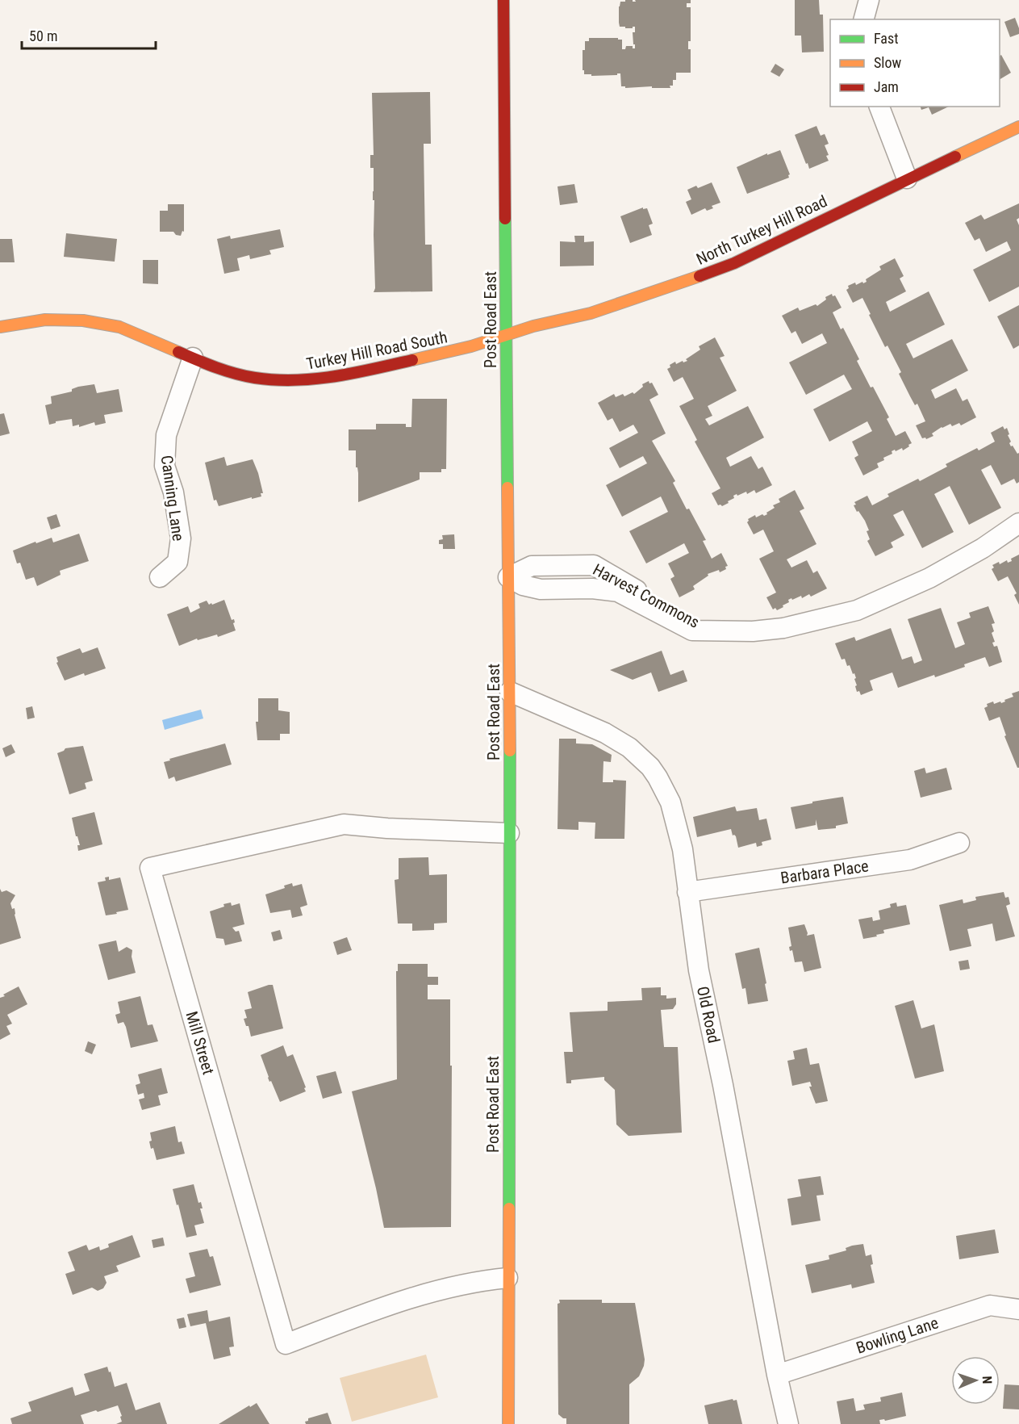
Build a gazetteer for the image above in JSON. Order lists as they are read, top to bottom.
{
  "streets": {
    "main road": ["North Turkey Hill Road", "Post Road East", "Turkey Hill Road South"],
    "street": [
      "Canning Lane",
      "Harvest Commons",
      "Barbara Place",
      "Old Road",
      "Mill Street",
      "Bowling Lane"
    ]
  },
  "crossings": [
    ["North Turkey Hill Road", "Post Road East"],
    ["North Turkey Hill Road", "Turkey Hill Road South"],
    ["Post Road East", "Turkey Hill Road South"],
    ["Post Road East", "Harvest Commons"],
    ["Post Road East", "Old Road"],
    ["Post Road East", "Mill Street"],
    ["Turkey Hill Road South", "Canning Lane"],
    ["Barbara Place", "Old Road"],
    ["Old Road", "Bowling Lane"]
  ],
  "legend": ["Fast", "Slow", "Jam"],
  "scale_bar": "50 m",
  "north": "right"
}
